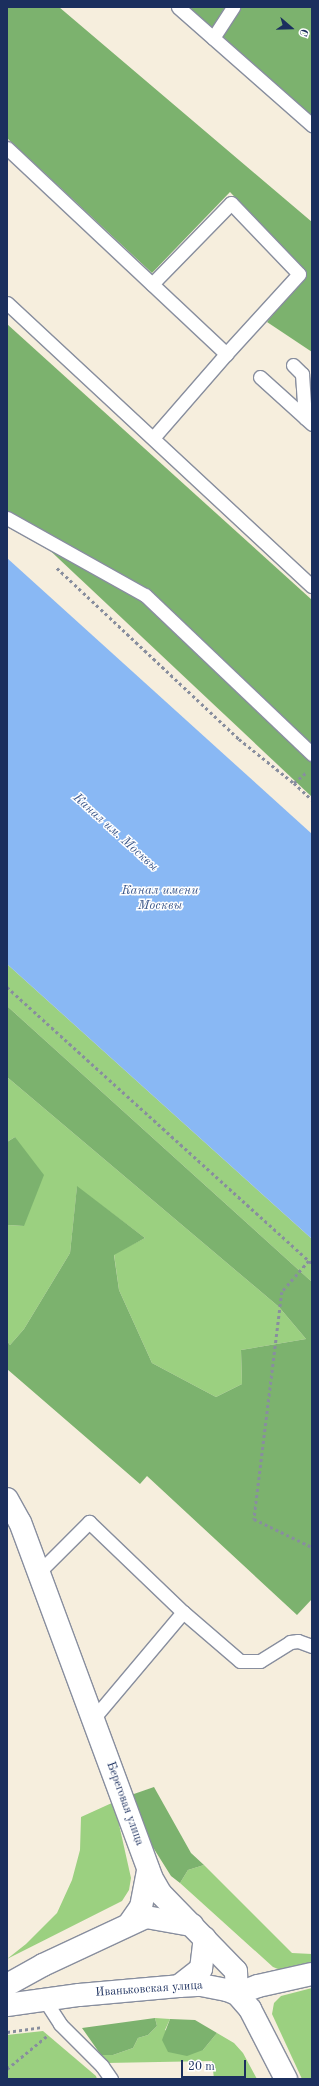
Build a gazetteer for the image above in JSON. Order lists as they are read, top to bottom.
{
  "streets": {
    "street": ["Береговая улица", "Иваньковская улица"]
  },
  "crossings": [
    ["Береговая улица", "Иваньковская улица"]
  ],
  "water": ["Канал им. Москвы", "Канал имени Москвы"],
  "scale_bar": "20 m",
  "north": "right"
}
